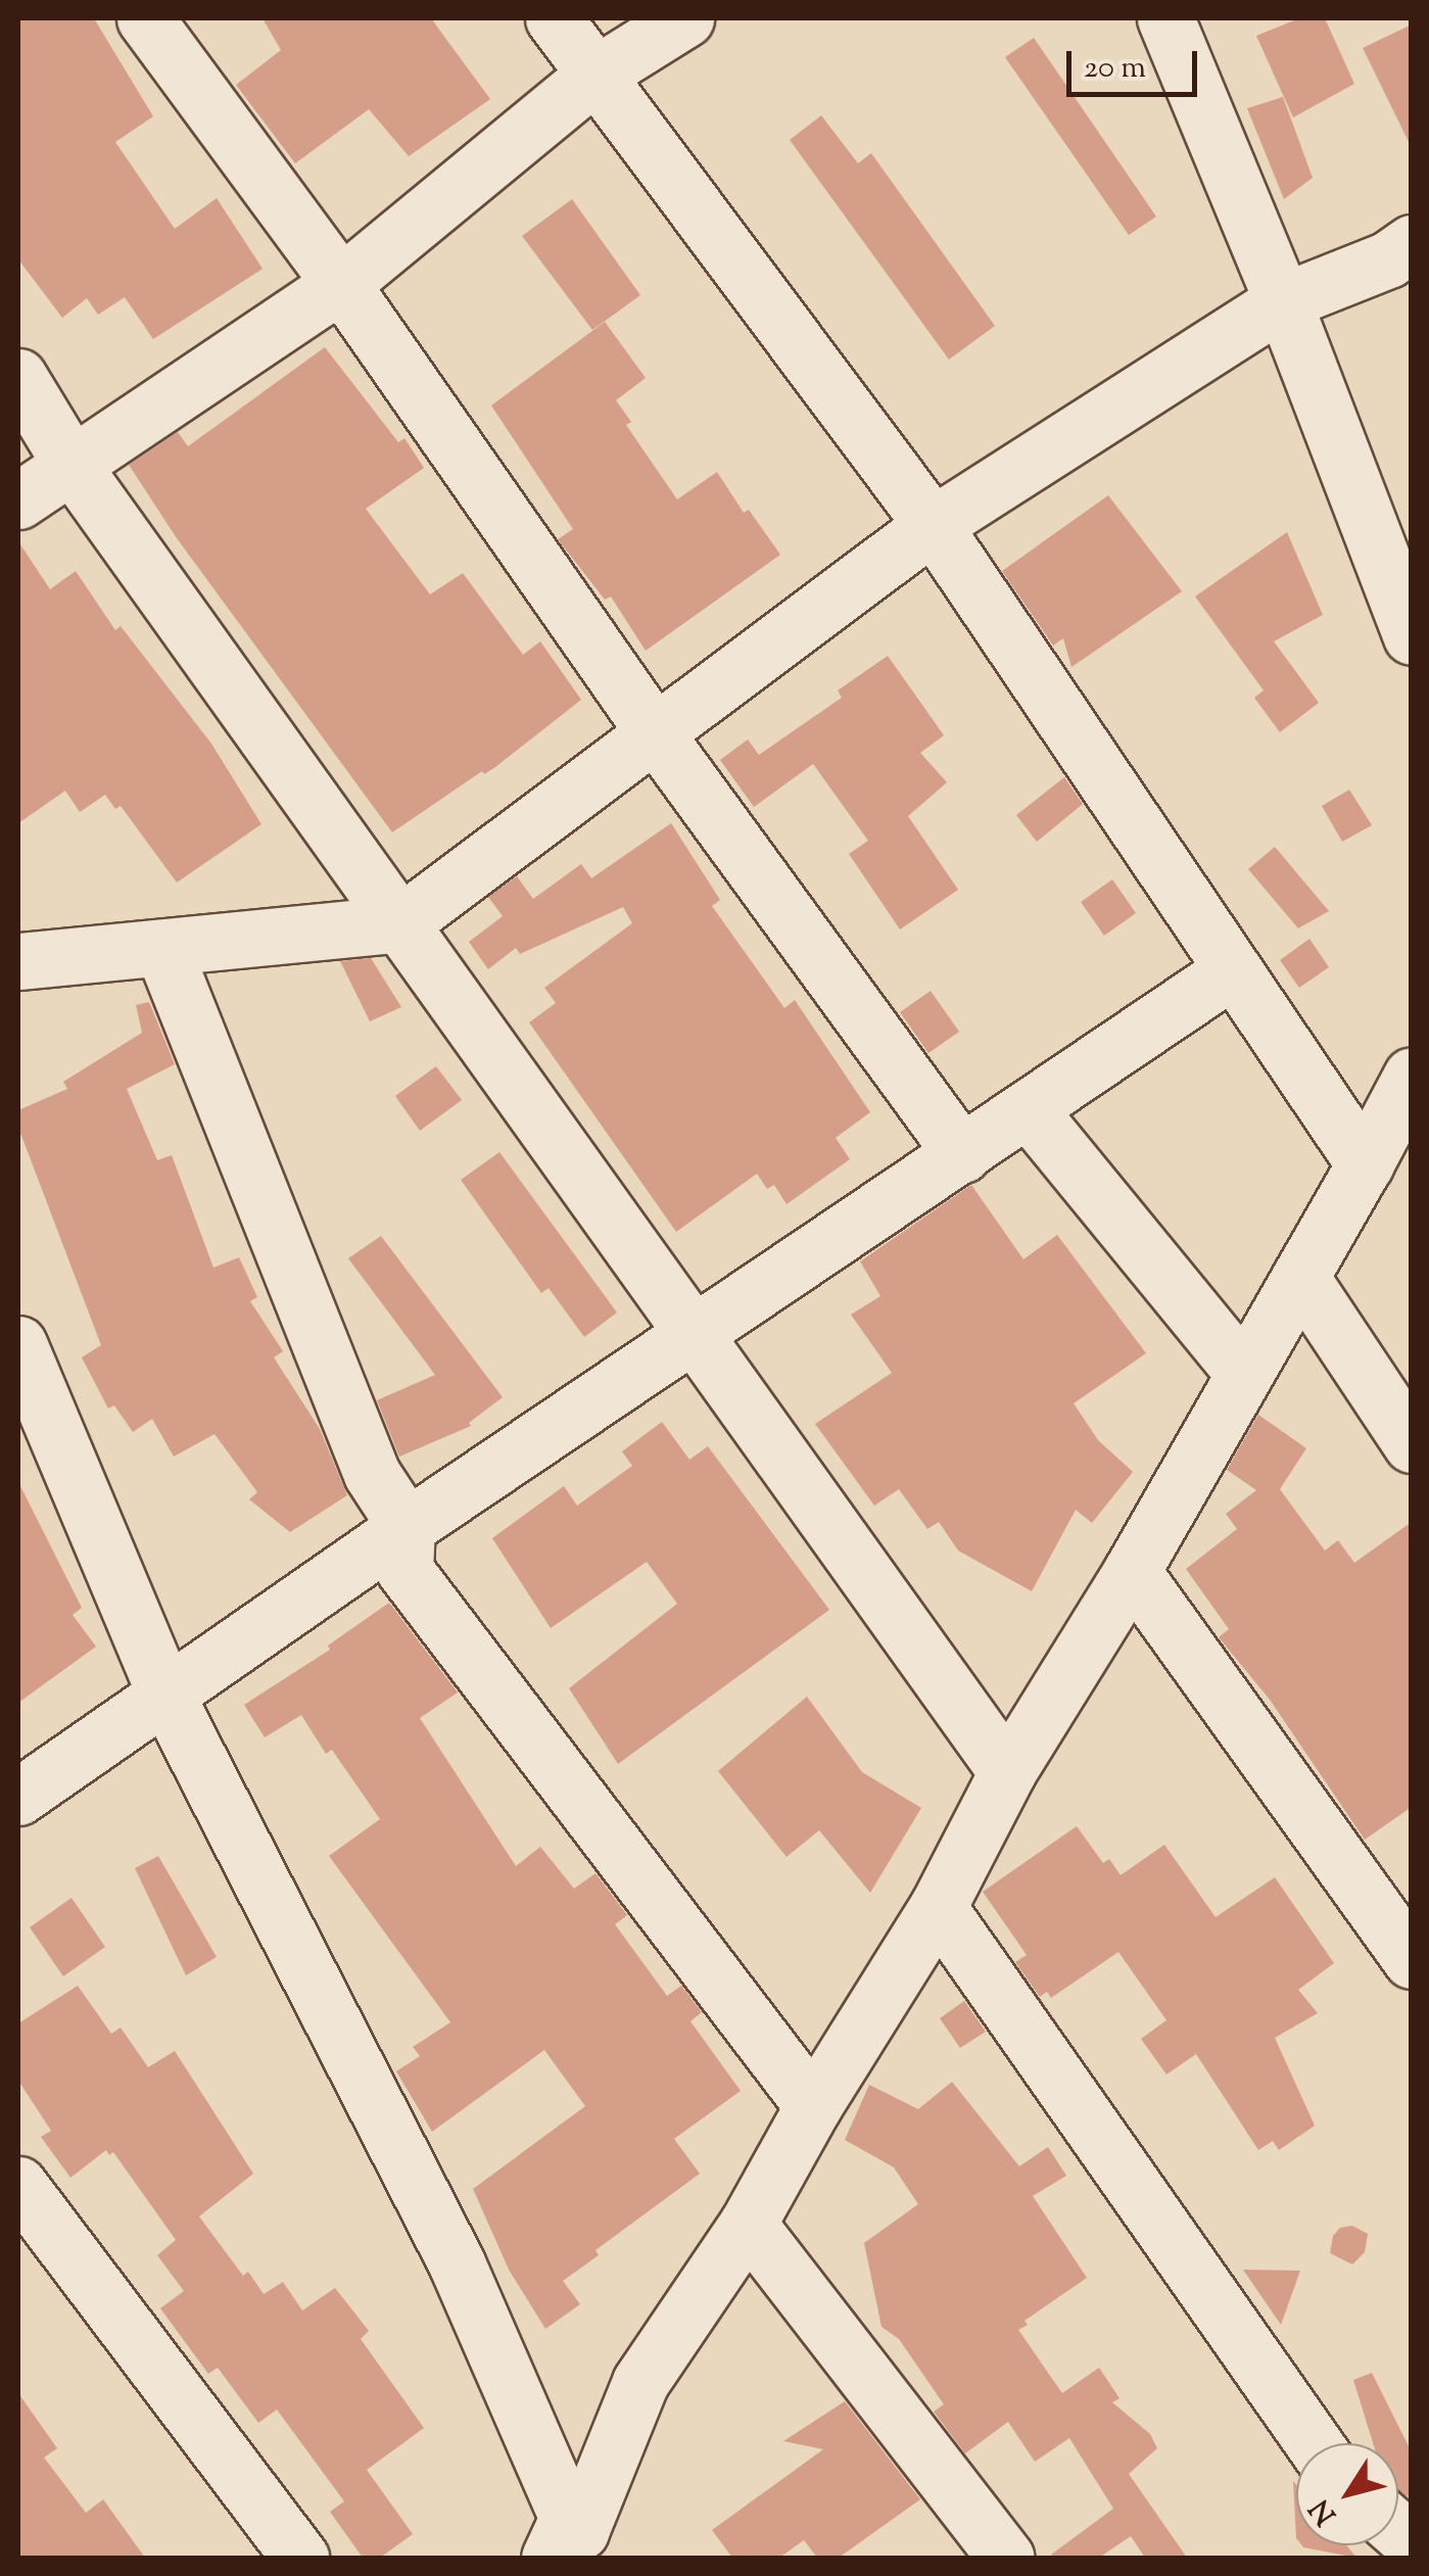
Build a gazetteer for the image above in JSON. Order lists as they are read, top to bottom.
{
  "scale_bar": "20 m",
  "north": "bottom left"
}
